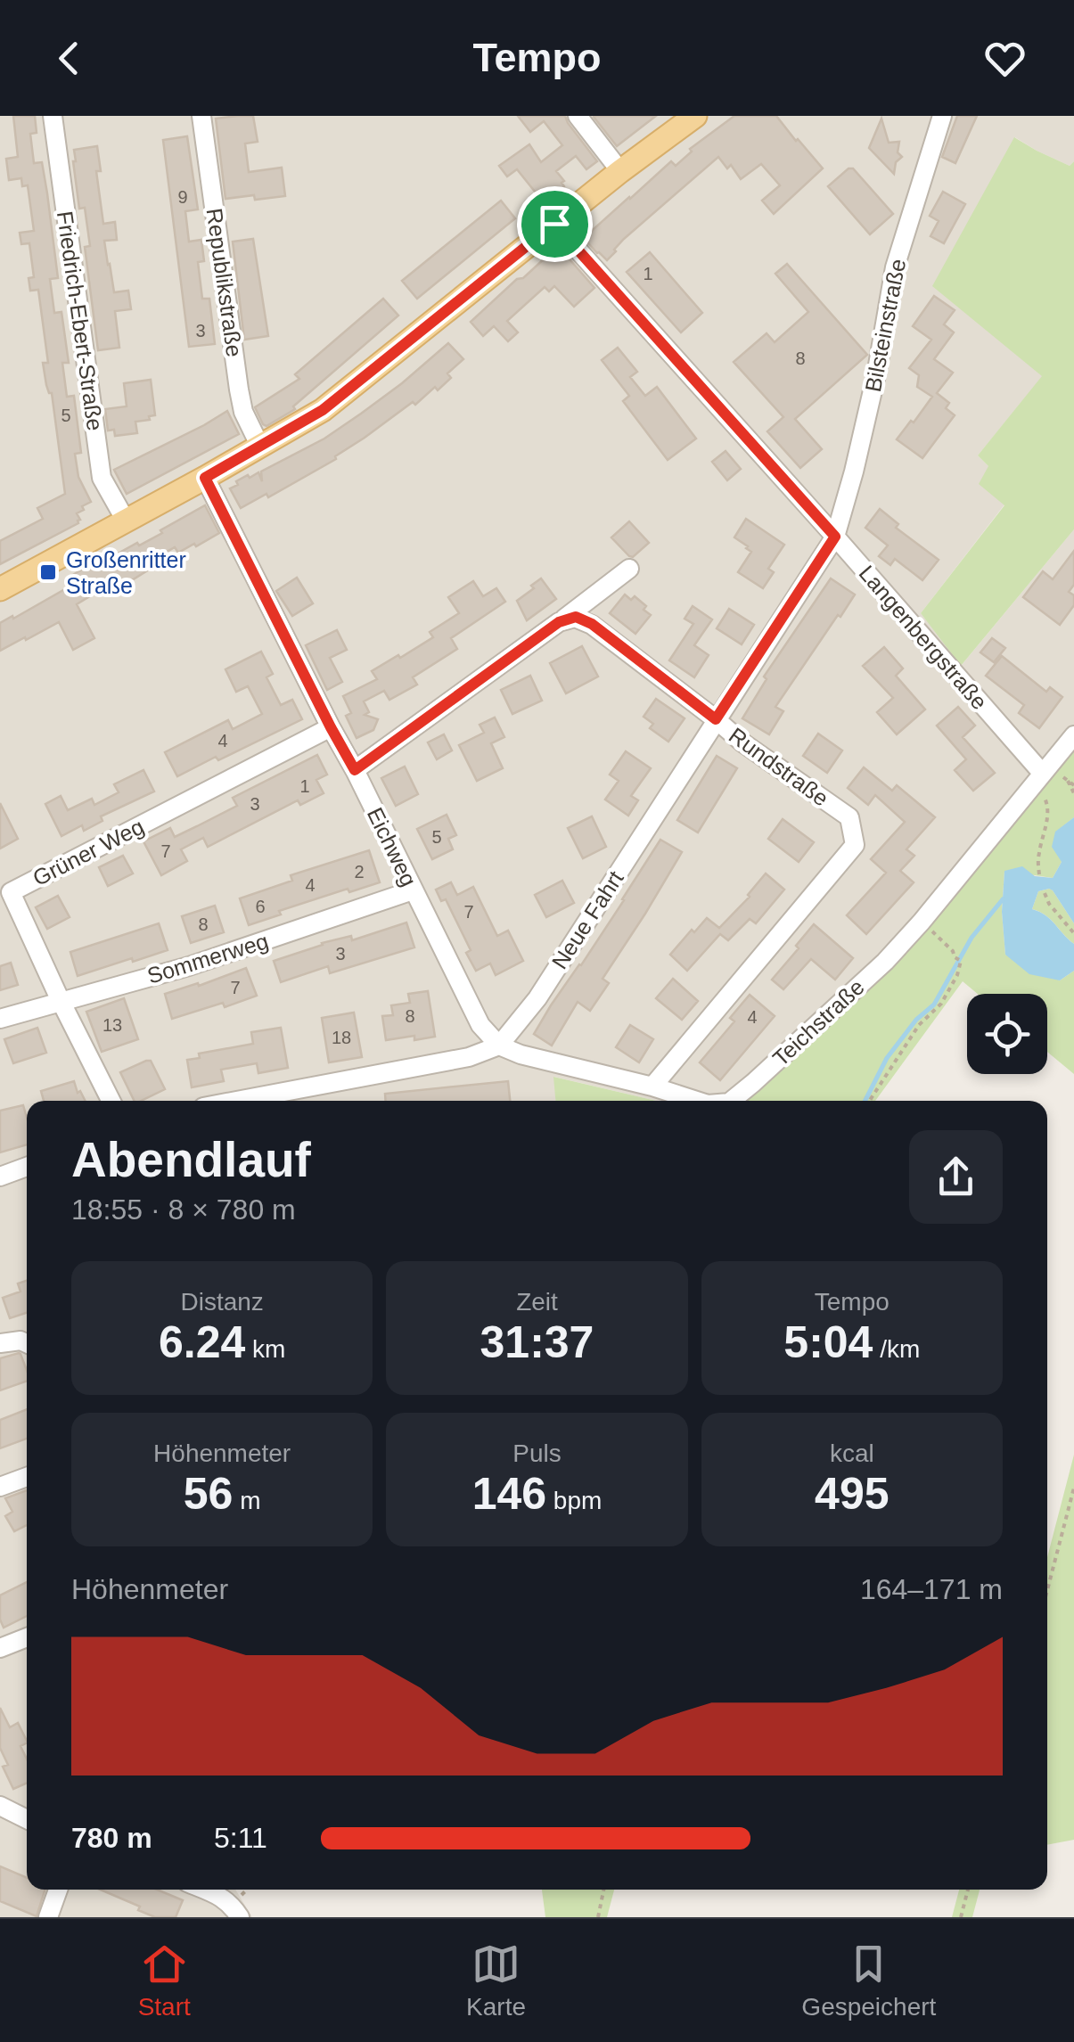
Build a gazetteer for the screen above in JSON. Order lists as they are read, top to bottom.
{
  "streets": {
    "street": [
      "Republikstraße",
      "Friedrich-Ebert-Straße",
      "Bilsteinstraße",
      "Langenbergstraße",
      "Rundstraße",
      "Eichweg",
      "Grüner Weg",
      "Neue Fahrt",
      "Sommerweg",
      "Teichstraße"
    ]
  },
  "crossings": [
    ["Bilsteinstraße", "Langenbergstraße"],
    ["Bilsteinstraße", "Neue Fahrt"],
    ["Langenbergstraße", "Neue Fahrt"],
    ["Langenbergstraße", "Teichstraße"],
    ["Rundstraße", "Neue Fahrt"],
    ["Rundstraße", "Teichstraße"],
    ["Eichweg", "Grüner Weg"],
    ["Eichweg", "Sommerweg"],
    ["Eichweg", "Teichstraße"],
    ["Grüner Weg", "Sommerweg"],
    ["Neue Fahrt", "Teichstraße"]
  ],
  "places": {
    "transit": ["Großenritter Straße"]
  },
  "house_numbers": [
    "9",
    "1",
    "3",
    "8",
    "5",
    "4",
    "1",
    "3",
    "5",
    "7",
    "2",
    "4",
    "6",
    "7",
    "8",
    "3",
    "7",
    "8",
    "4",
    "13",
    "18"
  ],
  "page": {
    "header": "Tempo",
    "heading": ["Abendlauf", "18:55 · 8 × 780 m"],
    "stats": [
      ["Distanz", "6.24 km"],
      ["Zeit", "31:37"],
      ["Tempo", "5:04 /km"],
      ["Höhenmeter", "56 m"],
      ["Puls", "146 bpm"],
      ["kcal", "495"]
    ],
    "chart": ["Höhenmeter", "164–171 m"],
    "list": [
      {
        "name": "780 m",
        "note": "5:11"
      }
    ],
    "tabs": ["Start", "Karte", "Gespeichert"]
  }
}
